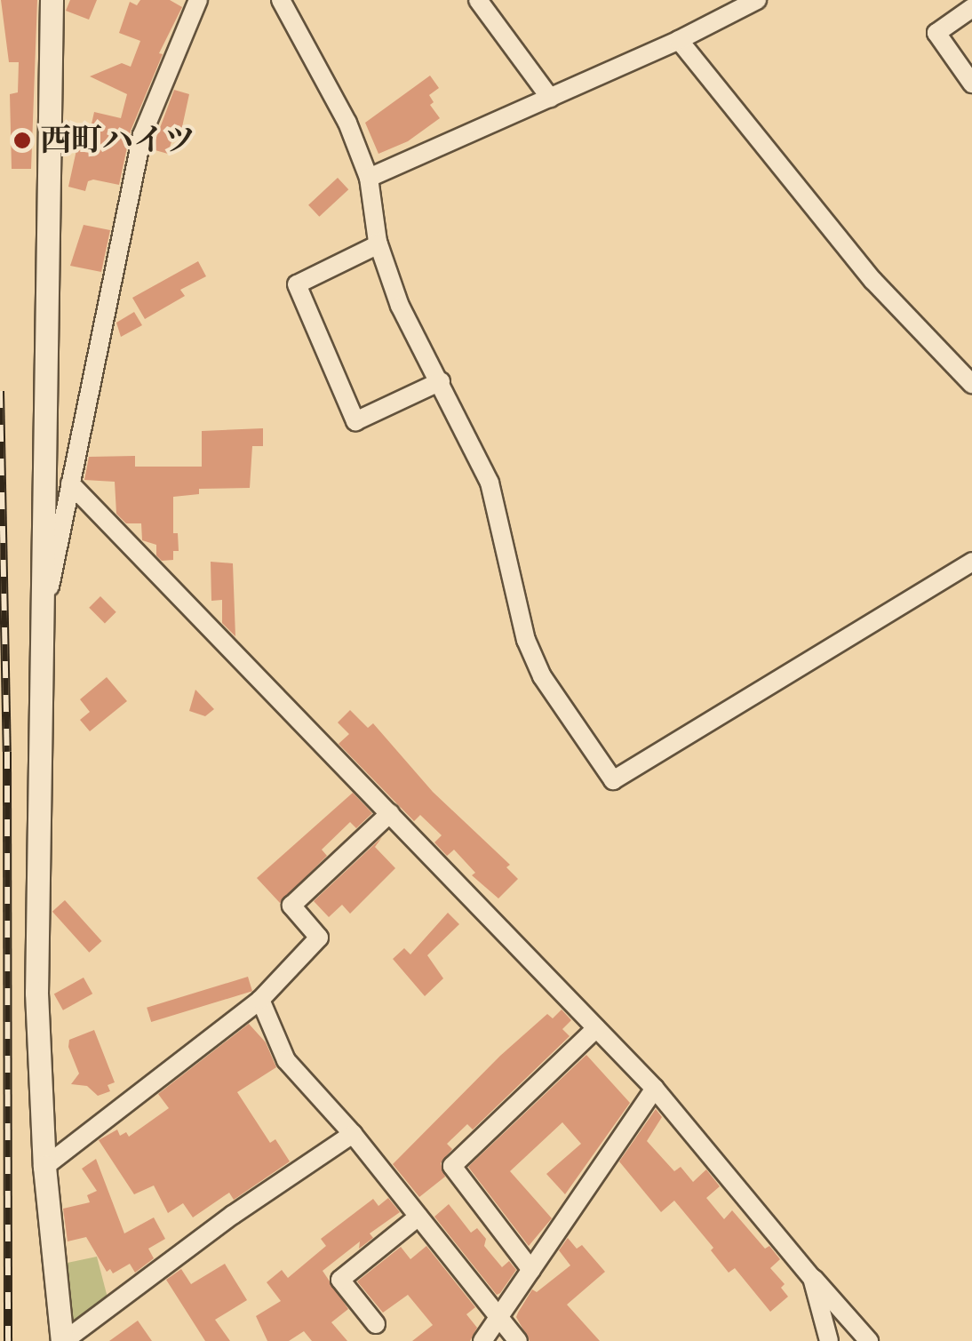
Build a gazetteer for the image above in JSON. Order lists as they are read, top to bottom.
{
  "places": ["西町ハイツ"]
}
